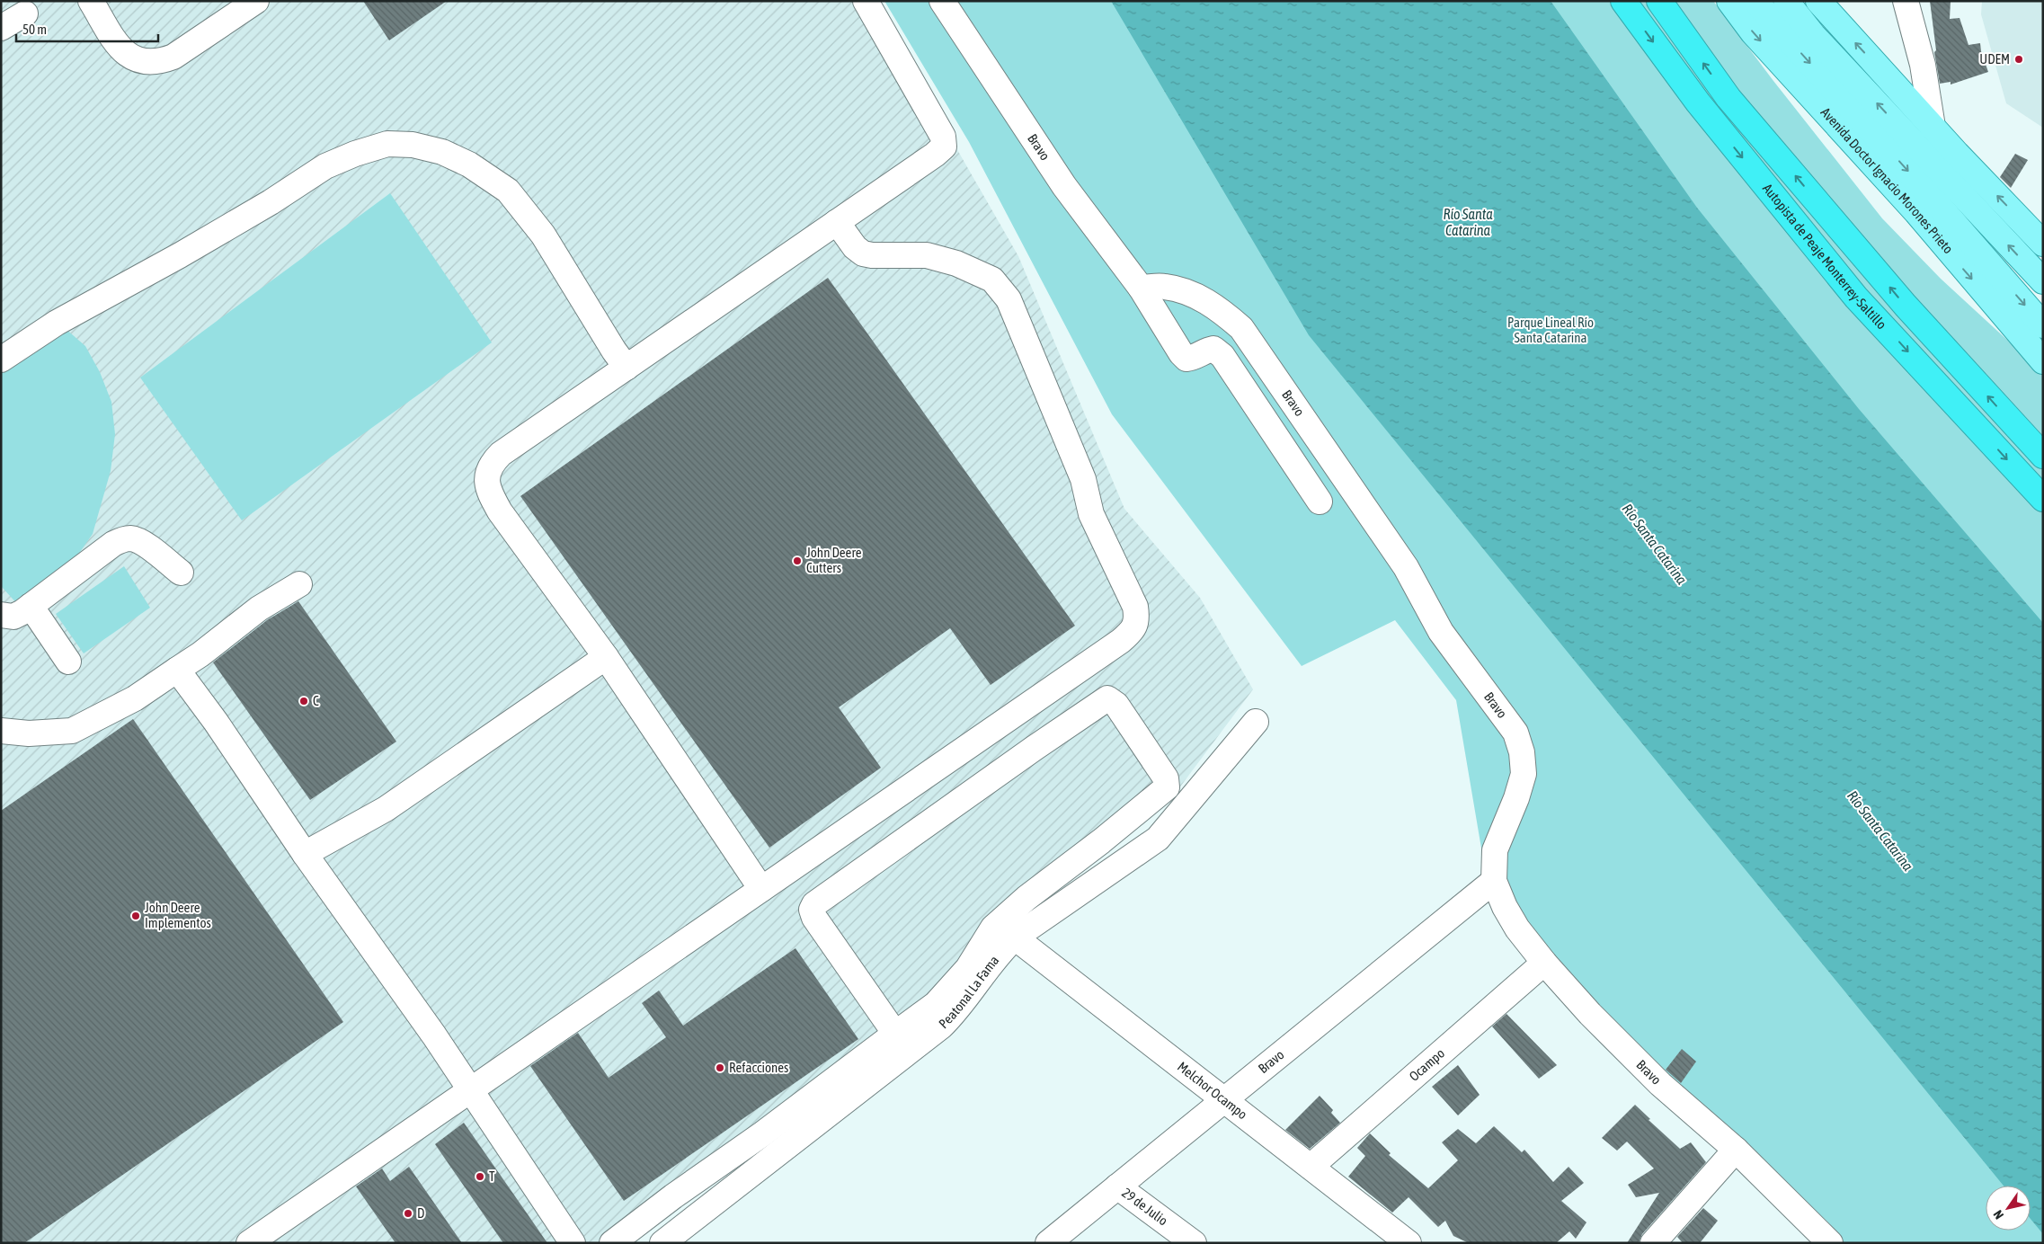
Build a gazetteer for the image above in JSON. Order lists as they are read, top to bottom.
{
  "streets": {
    "highway": ["Autopista de Peaje Monterrey-Saltillo"],
    "main road": ["Avenida Doctor Ignacio Morones Prieto"],
    "street": [
      "Bravo",
      "Peatonal La Fama",
      "Ocampo",
      "Melchor Ocampo",
      "29 de Julio"
    ]
  },
  "crossings": [
    ["Bravo", "Ocampo"],
    ["Bravo", "Melchor Ocampo"],
    ["Bravo", "29 de Julio"],
    ["Peatonal La Fama", "Melchor Ocampo"],
    ["Ocampo", "Melchor Ocampo"]
  ],
  "water": ["Río Santa Catarina"],
  "parks": ["Parque Lineal Río Santa Catarina"],
  "places": [
    "UDEM",
    "John Deere Cutters",
    "C",
    "John Deere Implementos",
    "Refacciones",
    "T",
    "D"
  ],
  "scale_bar": "50 m",
  "north": "bottom left"
}
